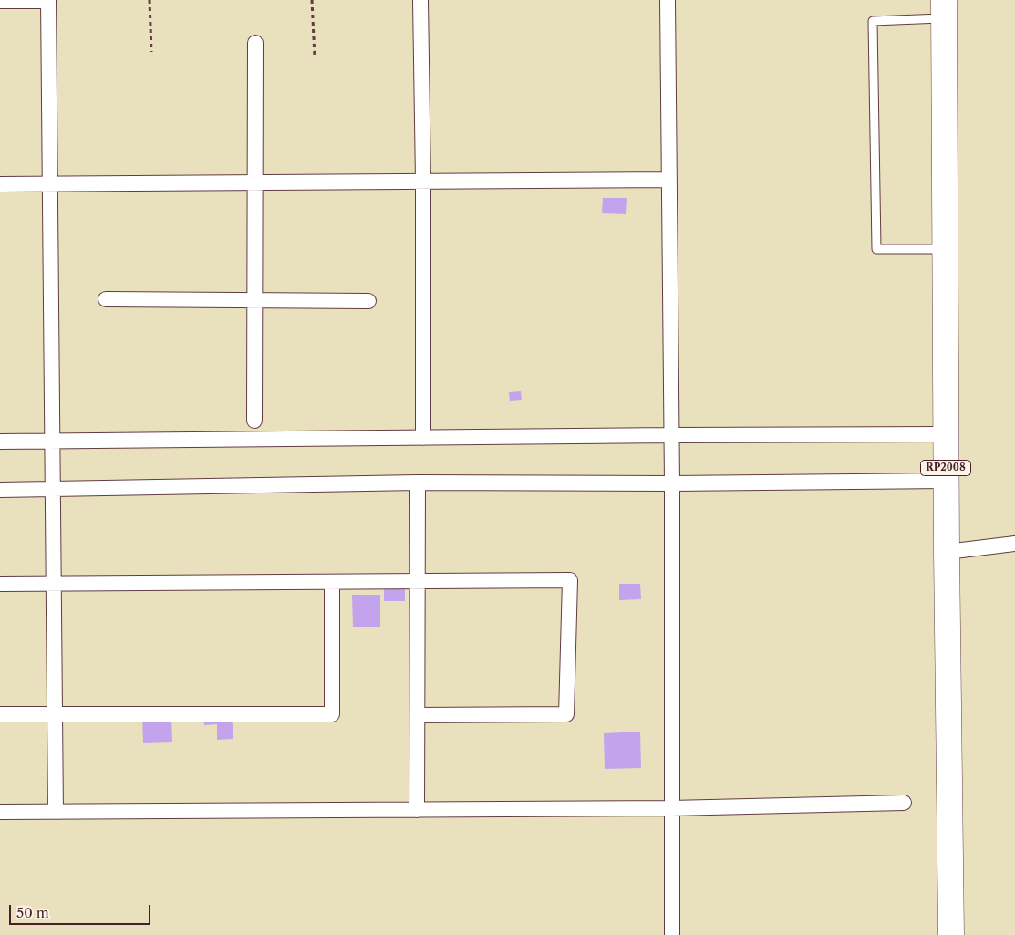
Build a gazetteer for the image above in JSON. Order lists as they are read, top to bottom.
{
  "streets": {
    "highway": ["RP2008"]
  },
  "scale_bar": "50 m"
}
